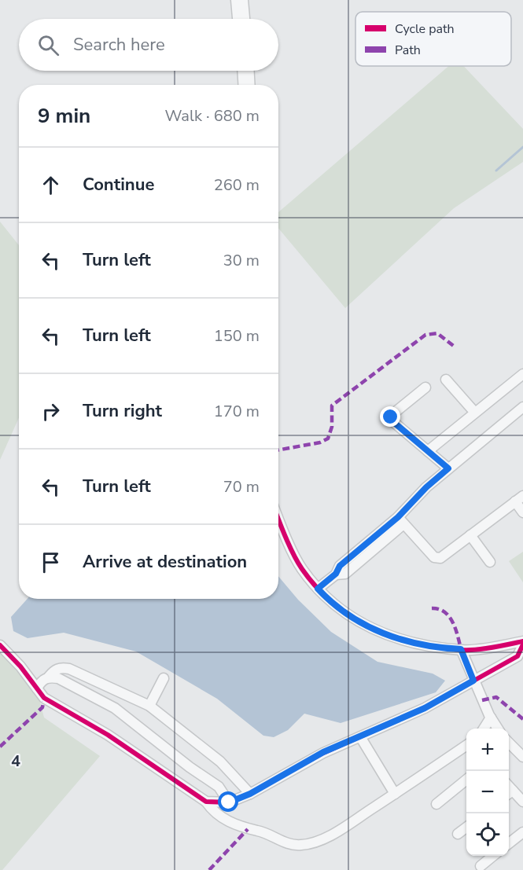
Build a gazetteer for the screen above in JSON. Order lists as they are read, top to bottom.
{
  "legend": ["Cycle path", "Path"],
  "page": {
    "search": "Search here",
    "heading": ["9 min", "Walk · 680 m"],
    "list": [
      ["Continue", "260 m"],
      ["Turn left", "30 m"],
      ["Turn left", "150 m"],
      ["Turn right", "170 m"],
      ["Turn left", "70 m"],
      "Arrive at destination"
    ],
    "map_buttons": ["+", "−"]
  },
  "grid": {
    "rows": ["4"]
  }
}
